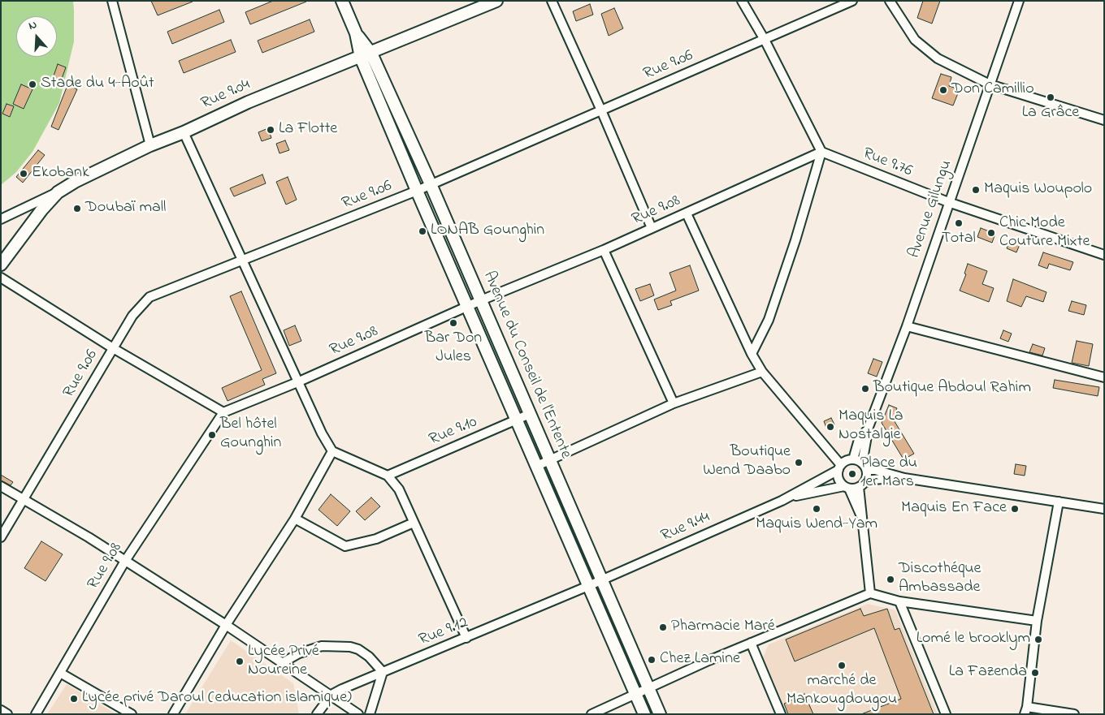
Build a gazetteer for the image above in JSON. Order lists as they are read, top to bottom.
{
  "streets": {
    "street": [
      "Rue 9.06",
      "Rue 9.04",
      "Rue 9.76",
      "Avenue Gilungu",
      "Rue 9.08",
      "Avenue du Conseil de l'Entente",
      "Rue 9.10",
      "Rue 9.44",
      "Rue 9.12"
    ]
  },
  "crossings": [
    ["Rue 9.06", "Avenue du Conseil de l'Entente"],
    ["Rue 9.04", "Avenue du Conseil de l'Entente"],
    ["Rue 9.76", "Avenue Gilungu"],
    ["Rue 9.76", "Rue 9.08"],
    ["Rue 9.08", "Avenue du Conseil de l'Entente"],
    ["Avenue du Conseil de l'Entente", "Rue 9.10"],
    ["Avenue du Conseil de l'Entente", "Rue 9.44"],
    ["Avenue du Conseil de l'Entente", "Rue 9.12"],
    ["Rue 9.44", "Rue 9.12"]
  ],
  "places": [
    "Stade du 4-Août",
    "Don Camillio",
    "La Grâce",
    "La Flotte",
    "Ekobank",
    "Maquis Woupolo",
    "Doubaï mall",
    "Total",
    "LONAB Gounghin",
    "Chic Mode Couture Mixte",
    "Bar Don Jules",
    "Boutique Abdoul Rahim",
    "Maquis La Nostalgie",
    "Bel hôtel Gounghin",
    "Boutique Wend Daabo",
    "Place du 1er Mars",
    "Maquis Wend-Yam",
    "Maquis En Face",
    "Discothéque Ambassade",
    "Pharmacie Maré",
    "Lomé le brooklym",
    "Chez Lamine",
    "Lycée Privé Noureine",
    "marché de Mankougdougou",
    "La Fazenda",
    "Lycée privé Daroul (education islamique)"
  ],
  "north": "top"
}
